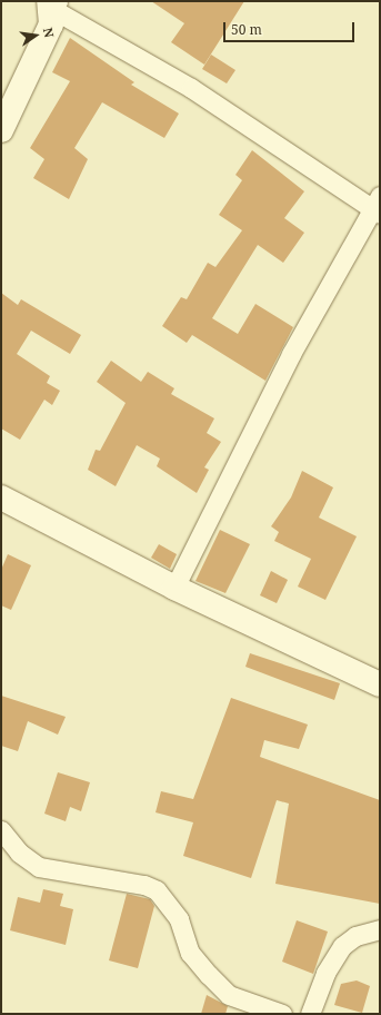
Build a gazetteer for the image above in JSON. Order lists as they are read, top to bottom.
{
  "scale_bar": "50 m",
  "north": "right"
}
